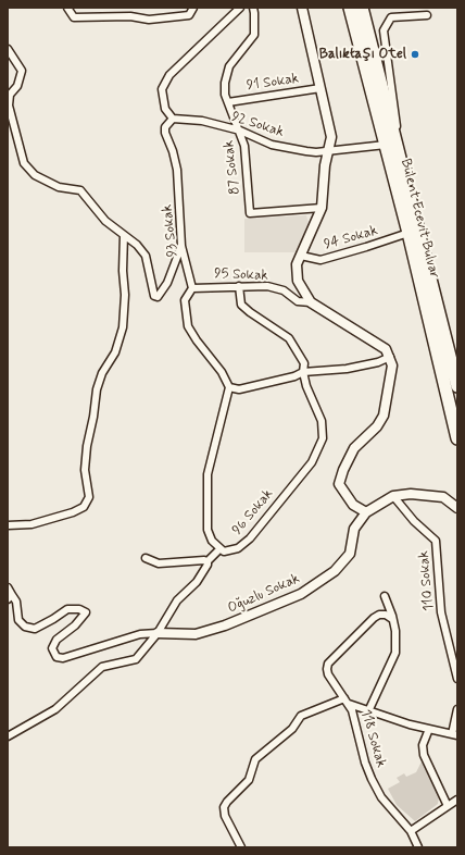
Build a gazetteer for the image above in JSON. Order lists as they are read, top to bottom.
{
  "streets": {
    "highway": ["Bülent Ecevit Bulvar"],
    "main road": ["Oğuzlu Sokak"],
    "street": [
      "91 Sokak",
      "92 Sokak",
      "87 Sokak",
      "93 Sokak",
      "94 Sokak",
      "95 Sokak",
      "96 Sokak",
      "110 Sokak",
      "118 Sokak"
    ]
  },
  "crossings": [
    ["91 Sokak", "87 Sokak"],
    ["92 Sokak", "87 Sokak"],
    ["92 Sokak", "Bülent Ecevit Bulvar"],
    ["92 Sokak", "93 Sokak"],
    ["Bülent Ecevit Bulvar", "94 Sokak"],
    ["93 Sokak", "95 Sokak"],
    ["95 Sokak", "96 Sokak"]
  ],
  "places": ["Balıktaşı Otel"]
}
